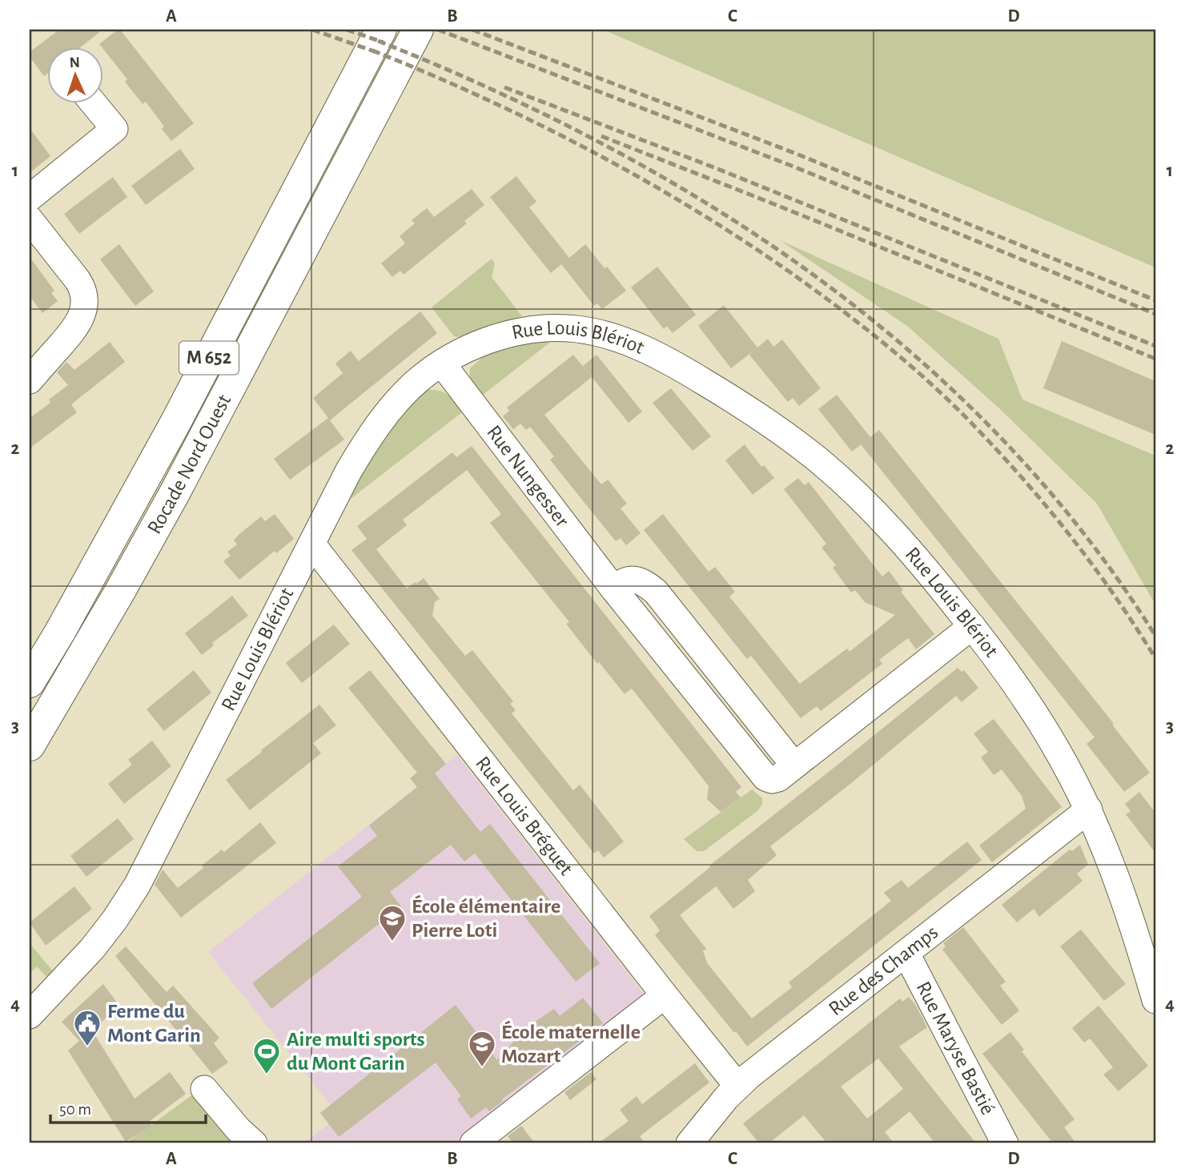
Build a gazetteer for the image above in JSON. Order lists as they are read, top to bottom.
{
  "streets": {
    "highway": ["M 652", "Rocade Nord Ouest"],
    "street": [
      "Rue Louis Blériot",
      "Rue Nungesser",
      "Rue Louis Bréguet",
      "Rue des Champs",
      "Rue Maryse Bastié"
    ]
  },
  "crossings": [
    ["Rue Louis Blériot", "Rue Nungesser"],
    ["Rue Louis Blériot", "Rue Louis Bréguet"],
    ["Rue Louis Blériot", "Rue des Champs"],
    ["Rue Louis Bréguet", "Rue des Champs"],
    ["Rue des Champs", "Rue Maryse Bastié"]
  ],
  "places": {
    "school or university": ["École élémentaire Pierre Loti", "École maternelle Mozart"],
    "public building": ["Ferme du Mont Garin"],
    "sports": ["Aire multi sports du Mont Garin"]
  },
  "scale_bar": "50 m",
  "north": "top",
  "grid": {
    "columns": [
      "A",
      "B",
      "C",
      "D"
    ],
    "rows": [
      "1",
      "2",
      "3",
      "4"
    ]
  }
}
